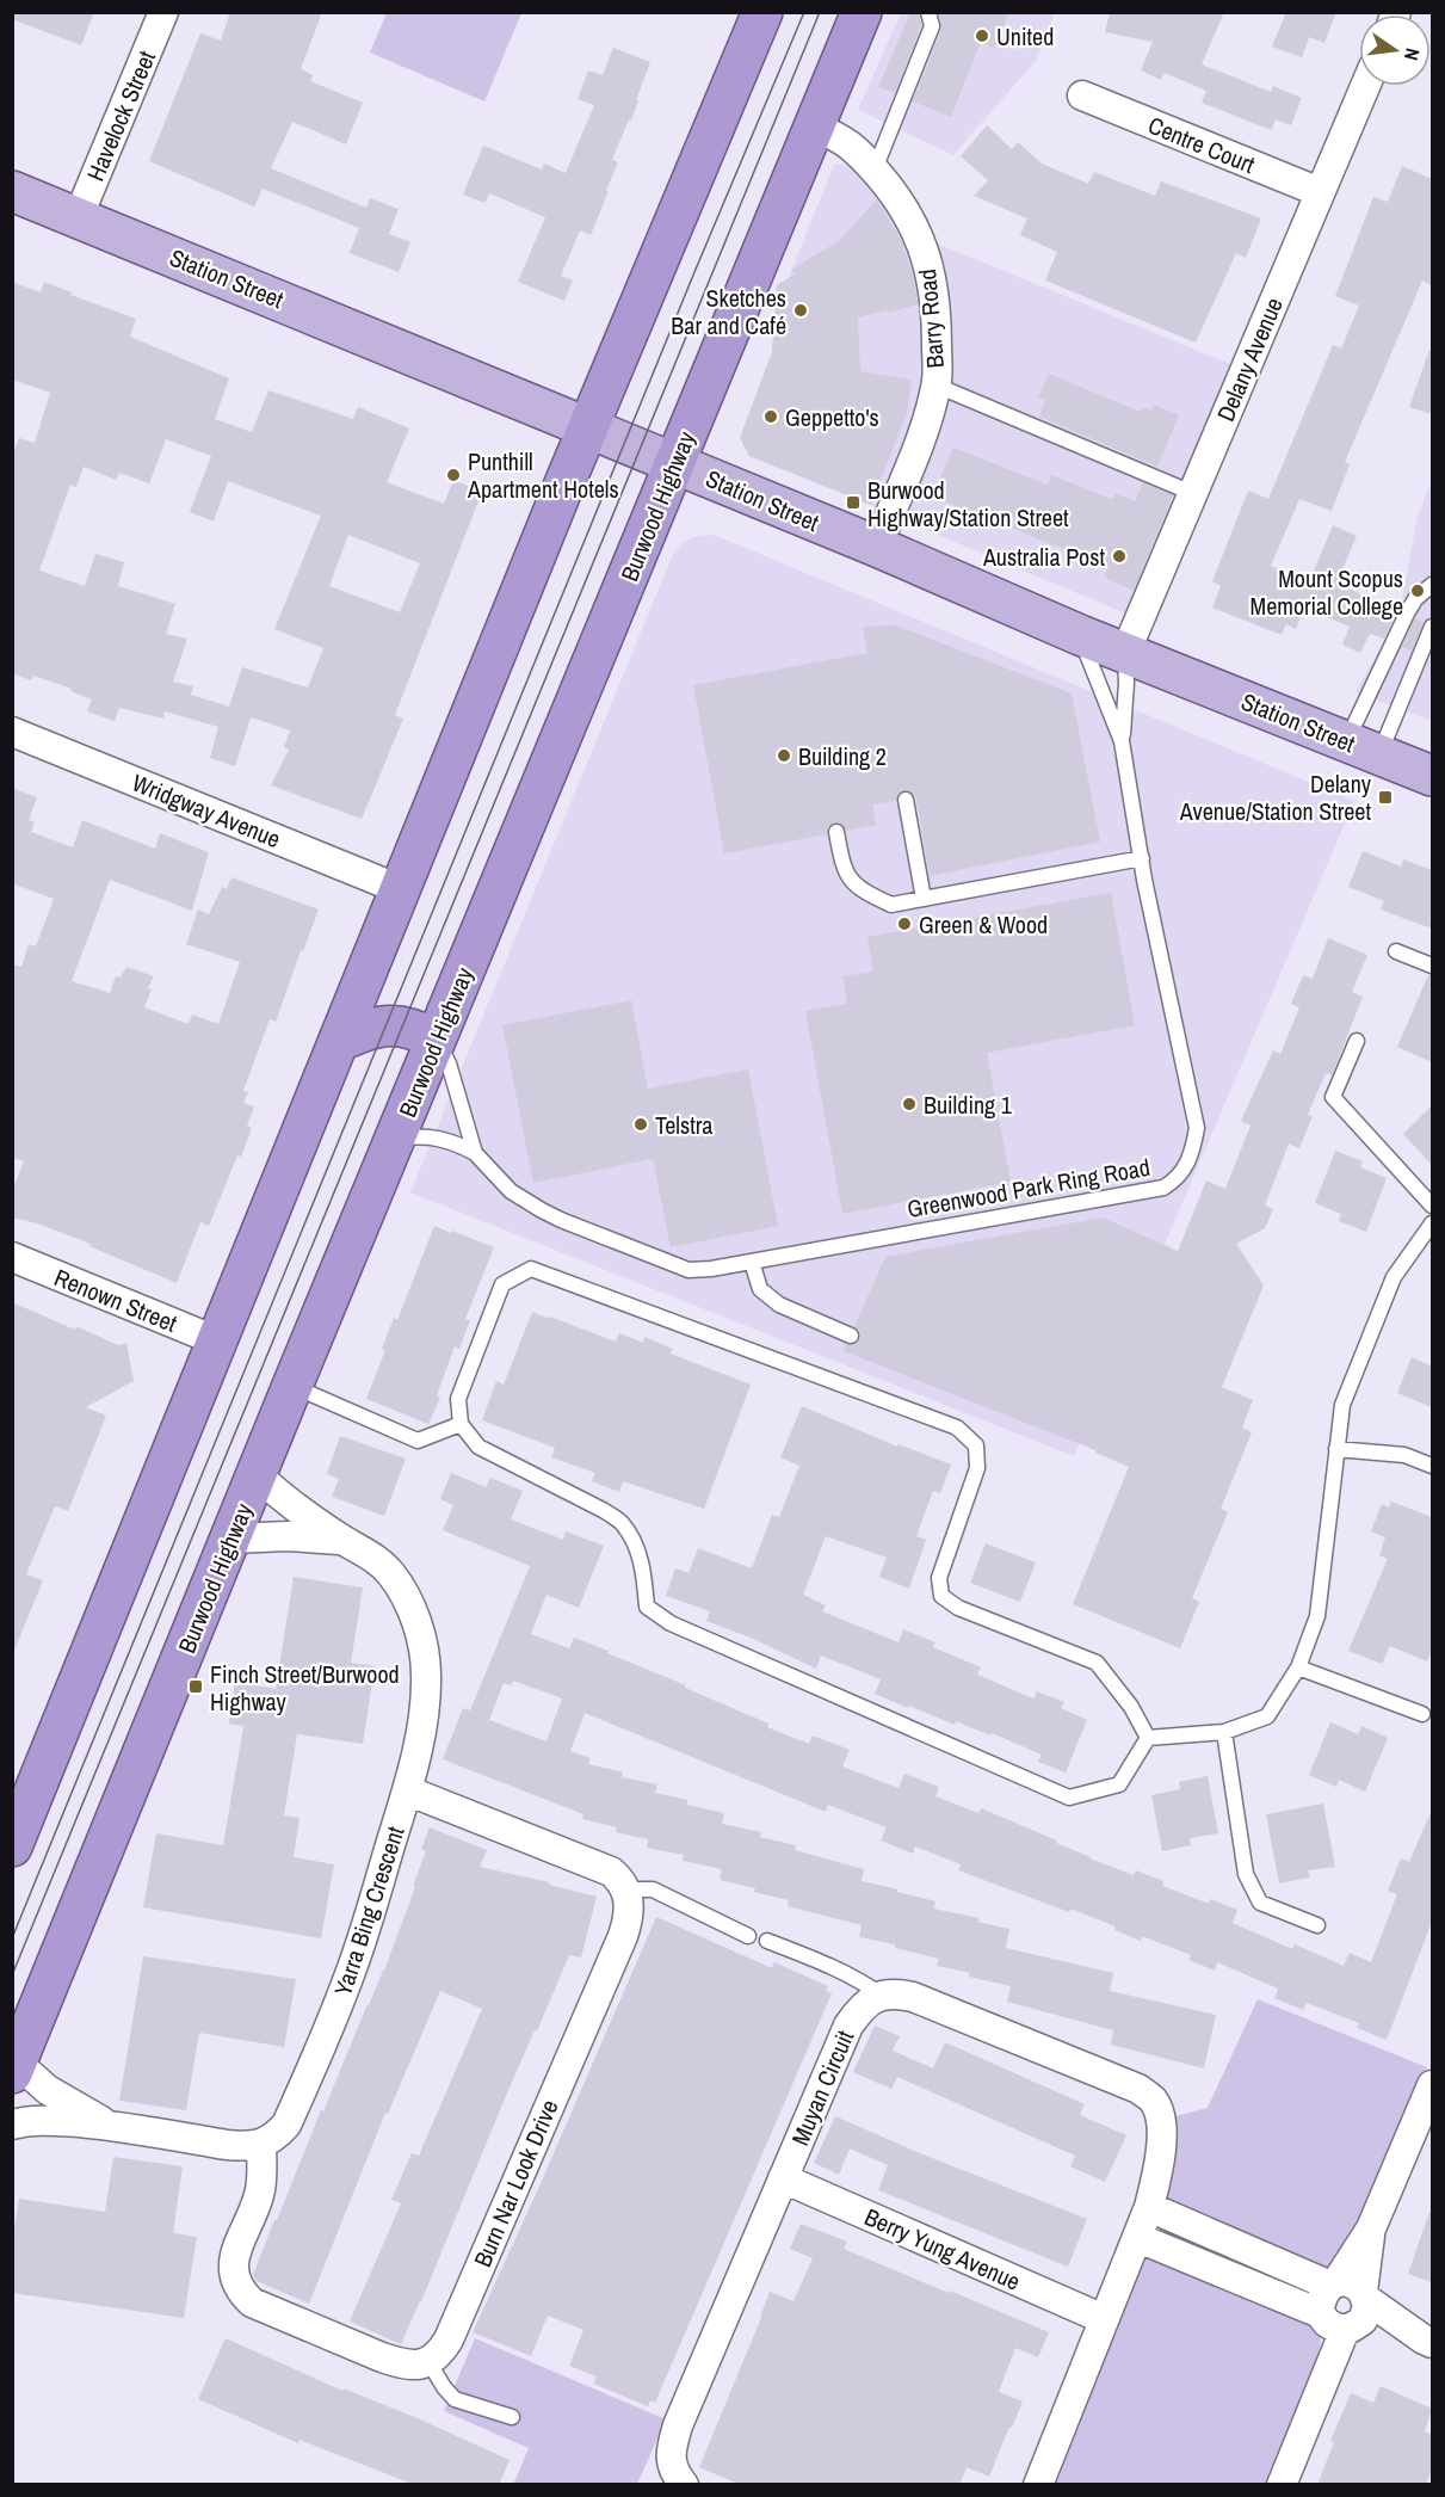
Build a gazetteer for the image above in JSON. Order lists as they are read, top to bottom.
{
  "streets": {
    "highway": ["Burwood Highway"],
    "main road": ["Station Street"],
    "street": [
      "Havelock Street",
      "Centre Court",
      "Barry Road",
      "Delany Avenue",
      "Wridgway Avenue",
      "Renown Street",
      "Yarra Bing Crescent",
      "Muyan Circuit",
      "Burn Nar Look Drive",
      "Berry Yung Avenue"
    ],
    "lane": ["Greenwood Park Ring Road"]
  },
  "crossings": [
    ["Havelock Street", "Station Street"],
    ["Centre Court", "Delany Avenue"],
    ["Station Street", "Barry Road"],
    ["Station Street", "Delany Avenue"],
    ["Station Street", "Burwood Highway"],
    ["Barry Road", "Burwood Highway"],
    ["Burwood Highway", "Yarra Bing Crescent"],
    ["Muyan Circuit", "Berry Yung Avenue"]
  ],
  "places": {
    "other": [
      "United",
      "Sketches Bar and Café",
      "Geppetto's",
      "Punthill Apartment Hotels",
      "Australia Post",
      "Mount Scopus Memorial College",
      "Building 2",
      "Green & Wood",
      "Building 1",
      "Telstra"
    ],
    "transit": ["Burwood Highway/Station Street", "Delany Avenue/Station Street", "Finch Street/Burwood Highway"]
  },
  "north": "right"
}
